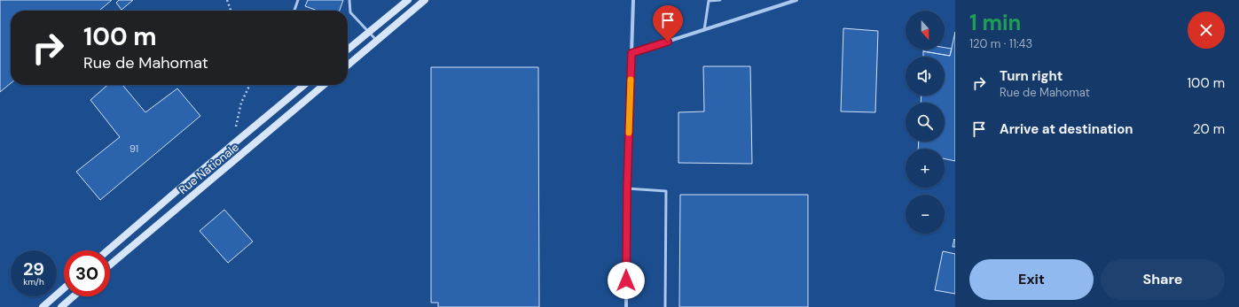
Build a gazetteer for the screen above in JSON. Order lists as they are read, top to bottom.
{
  "streets": {
    "main road": ["Rue Nationale"]
  },
  "house_numbers": ["91"],
  "north": "bottom",
  "page": {
    "heading": ["1 min", "120 m · 11:43"],
    "map_buttons": ["+", "−"],
    "turn": ["100 m", "Rue de Mahomat"],
    "list": [
      {
        "name": "Turn right",
        "note": "Rue de Mahomat",
        "value": "100 m"
      },
      {
        "name": "Arrive at destination",
        "value": "20 m"
      }
    ],
    "speed": "29 km/h",
    "limit": "30",
    "buttons": ["Exit", "Share"]
  }
}
